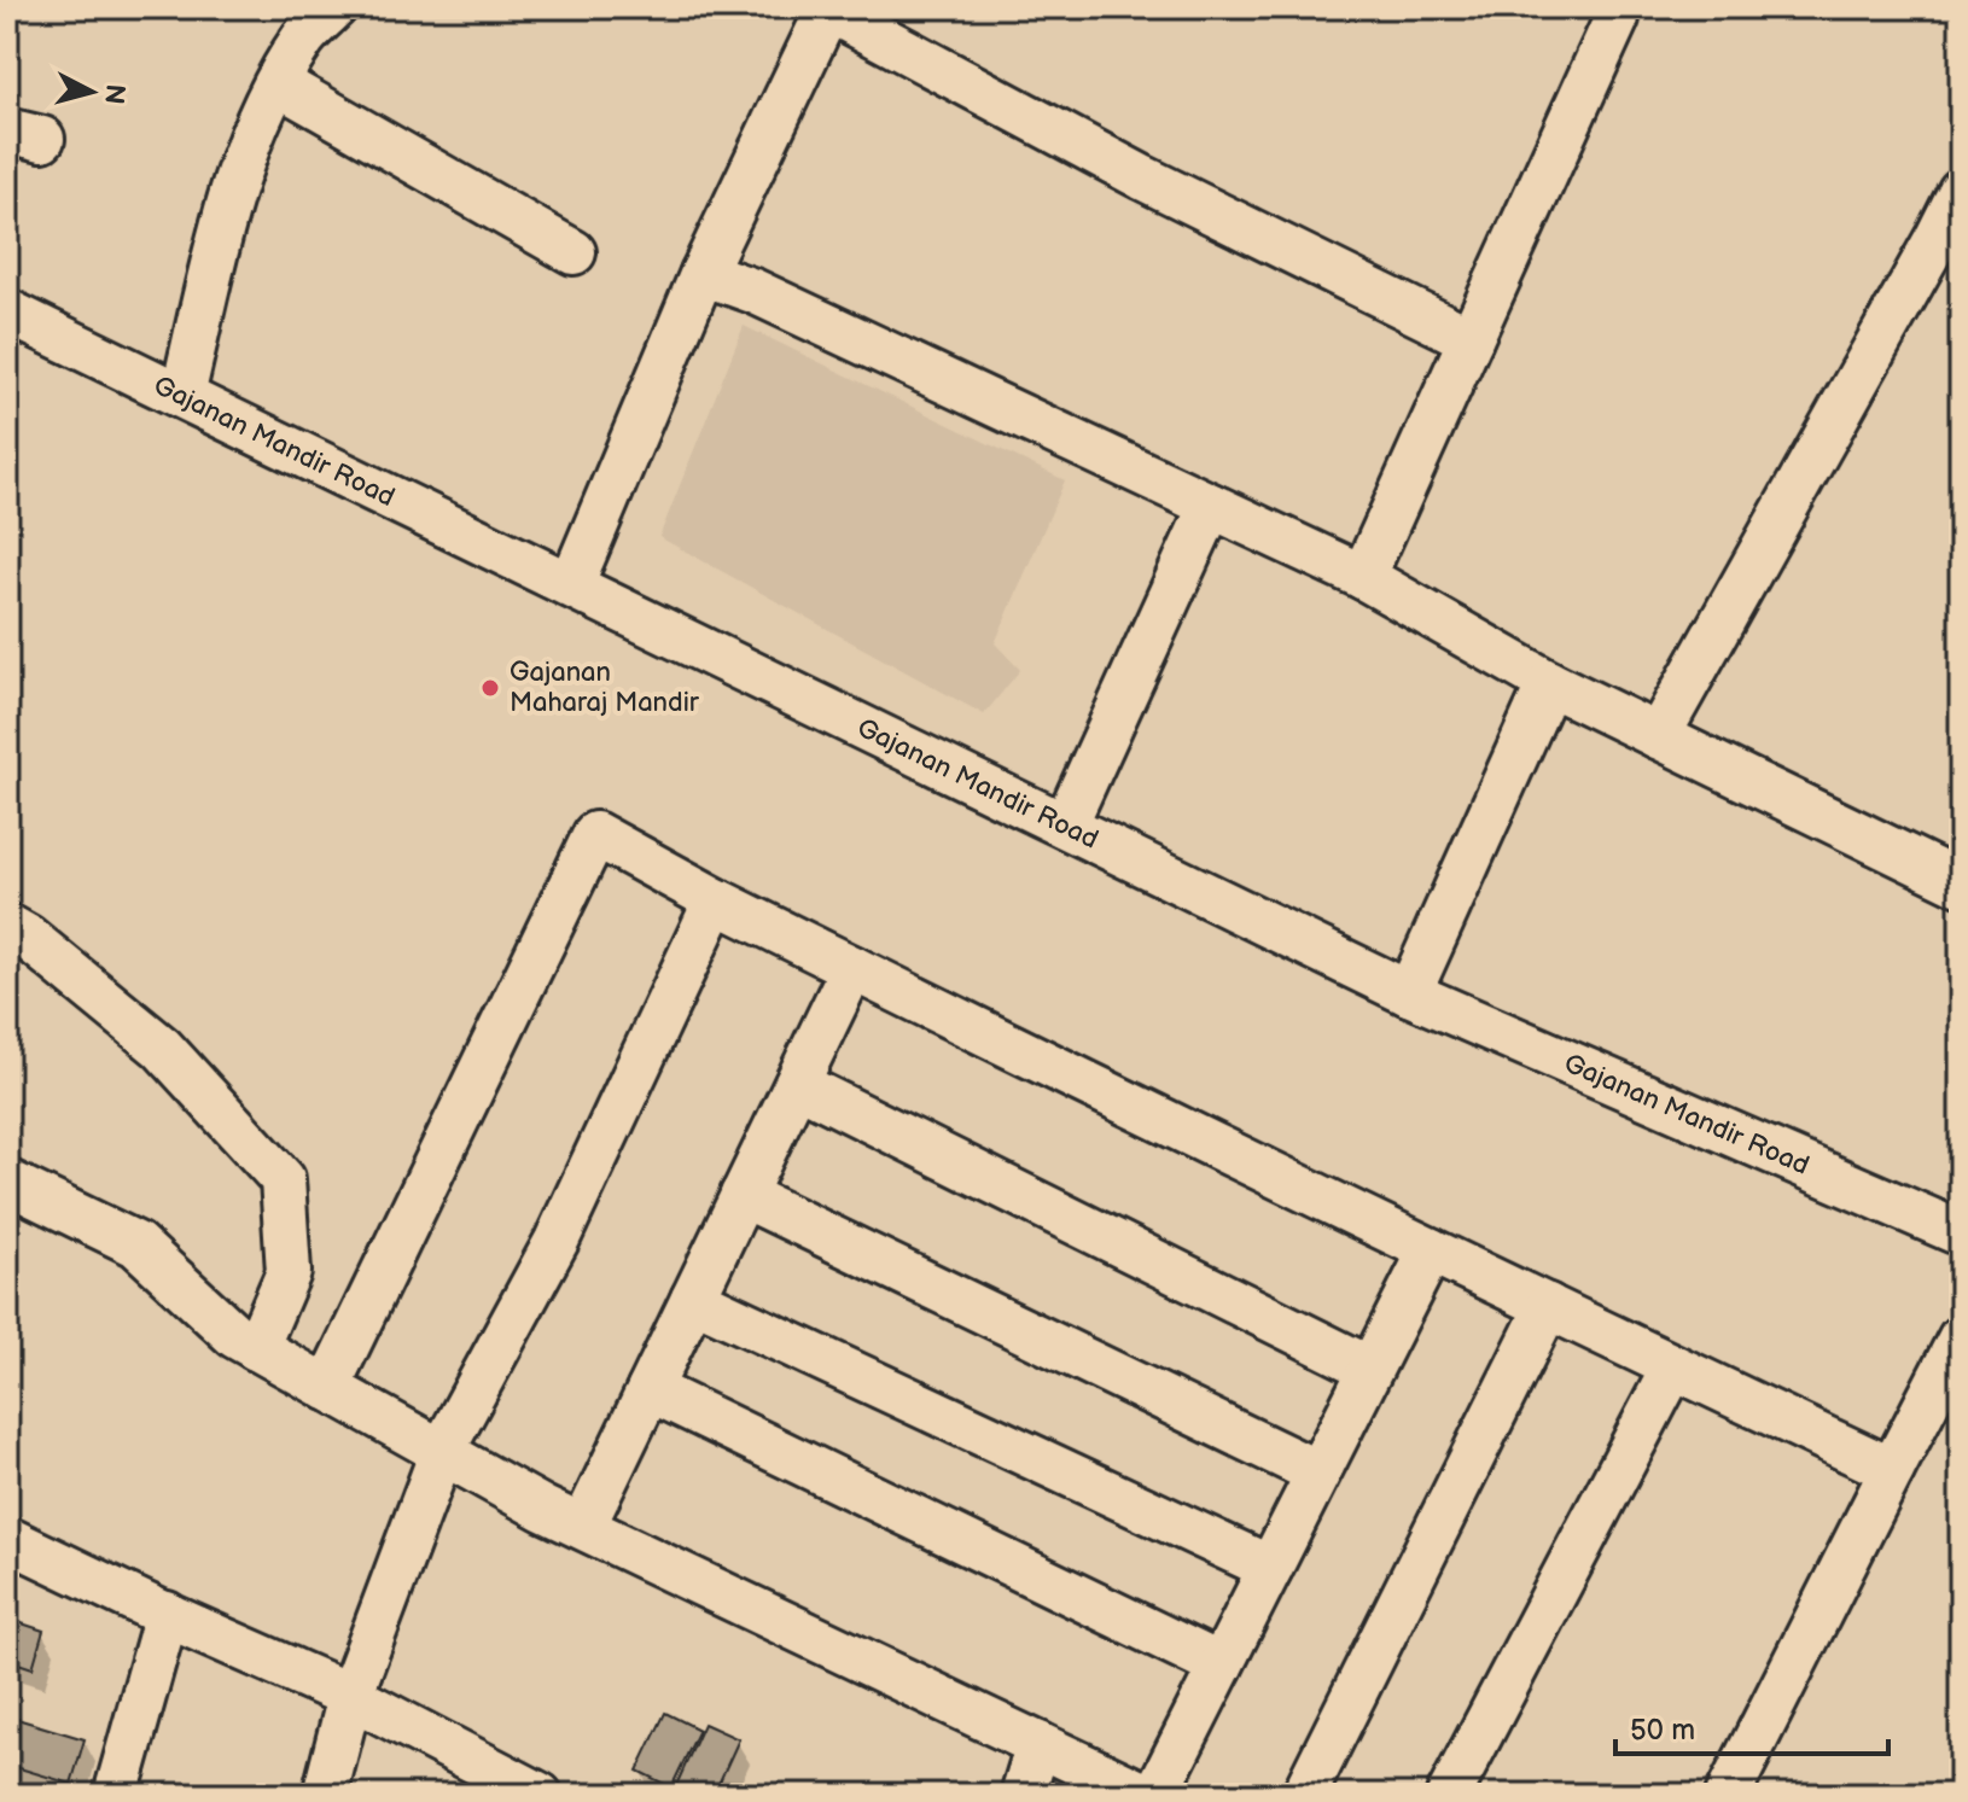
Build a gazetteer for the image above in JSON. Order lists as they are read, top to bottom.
{
  "streets": {
    "street": ["Gajanan Mandir Road"]
  },
  "places": ["Gajanan Maharaj Mandir"],
  "scale_bar": "50 m",
  "north": "right"
}
